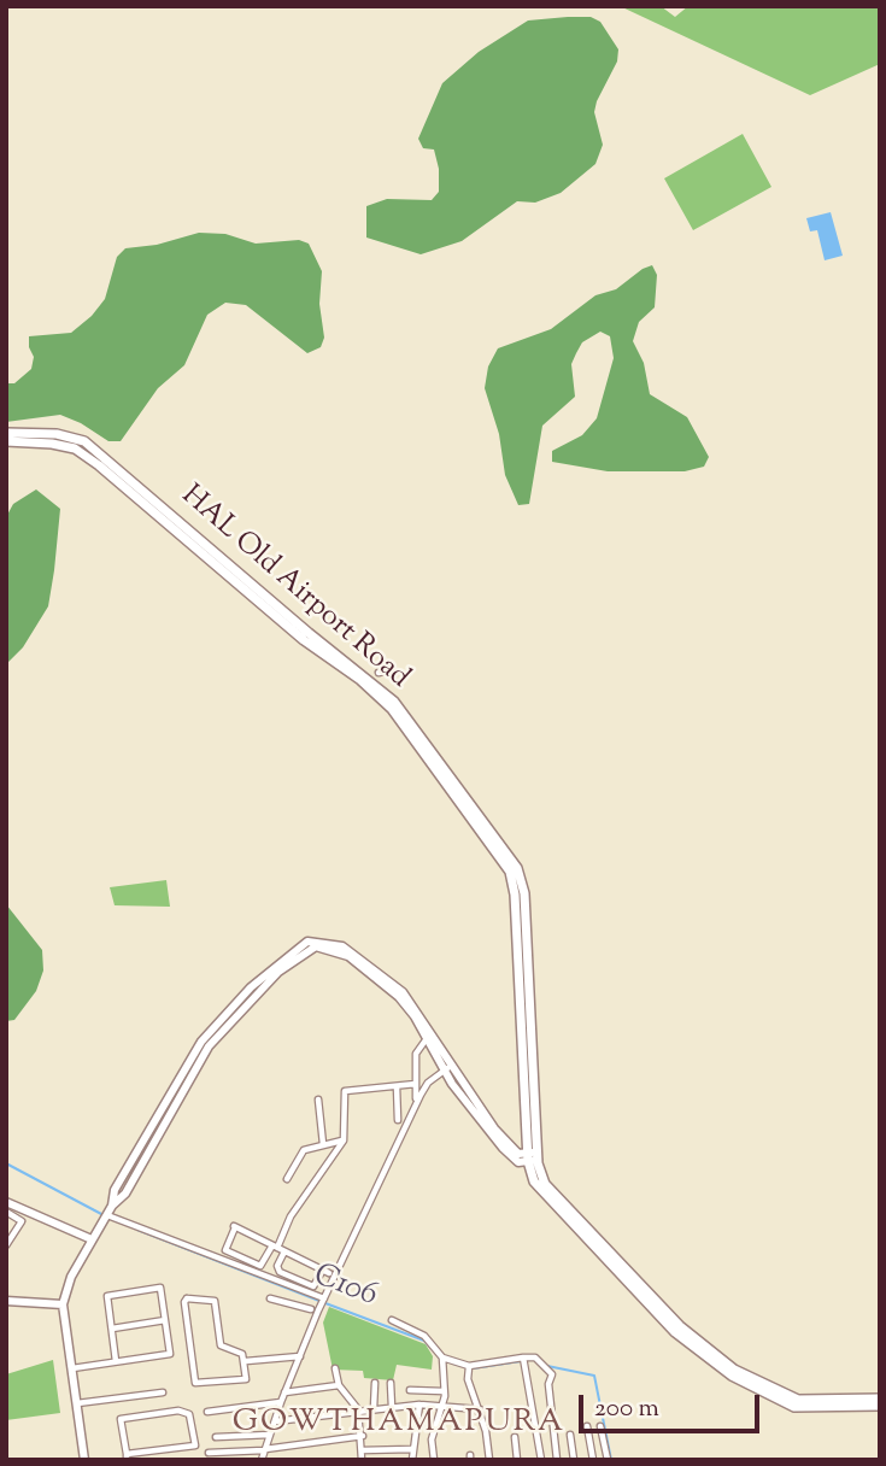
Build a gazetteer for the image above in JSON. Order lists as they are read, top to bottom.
{
  "streets": {
    "main road": ["HAL Old Airport Road"]
  },
  "districts": ["GOWTHAMAPURA"],
  "water": ["C106"],
  "scale_bar": "200 m"
}
